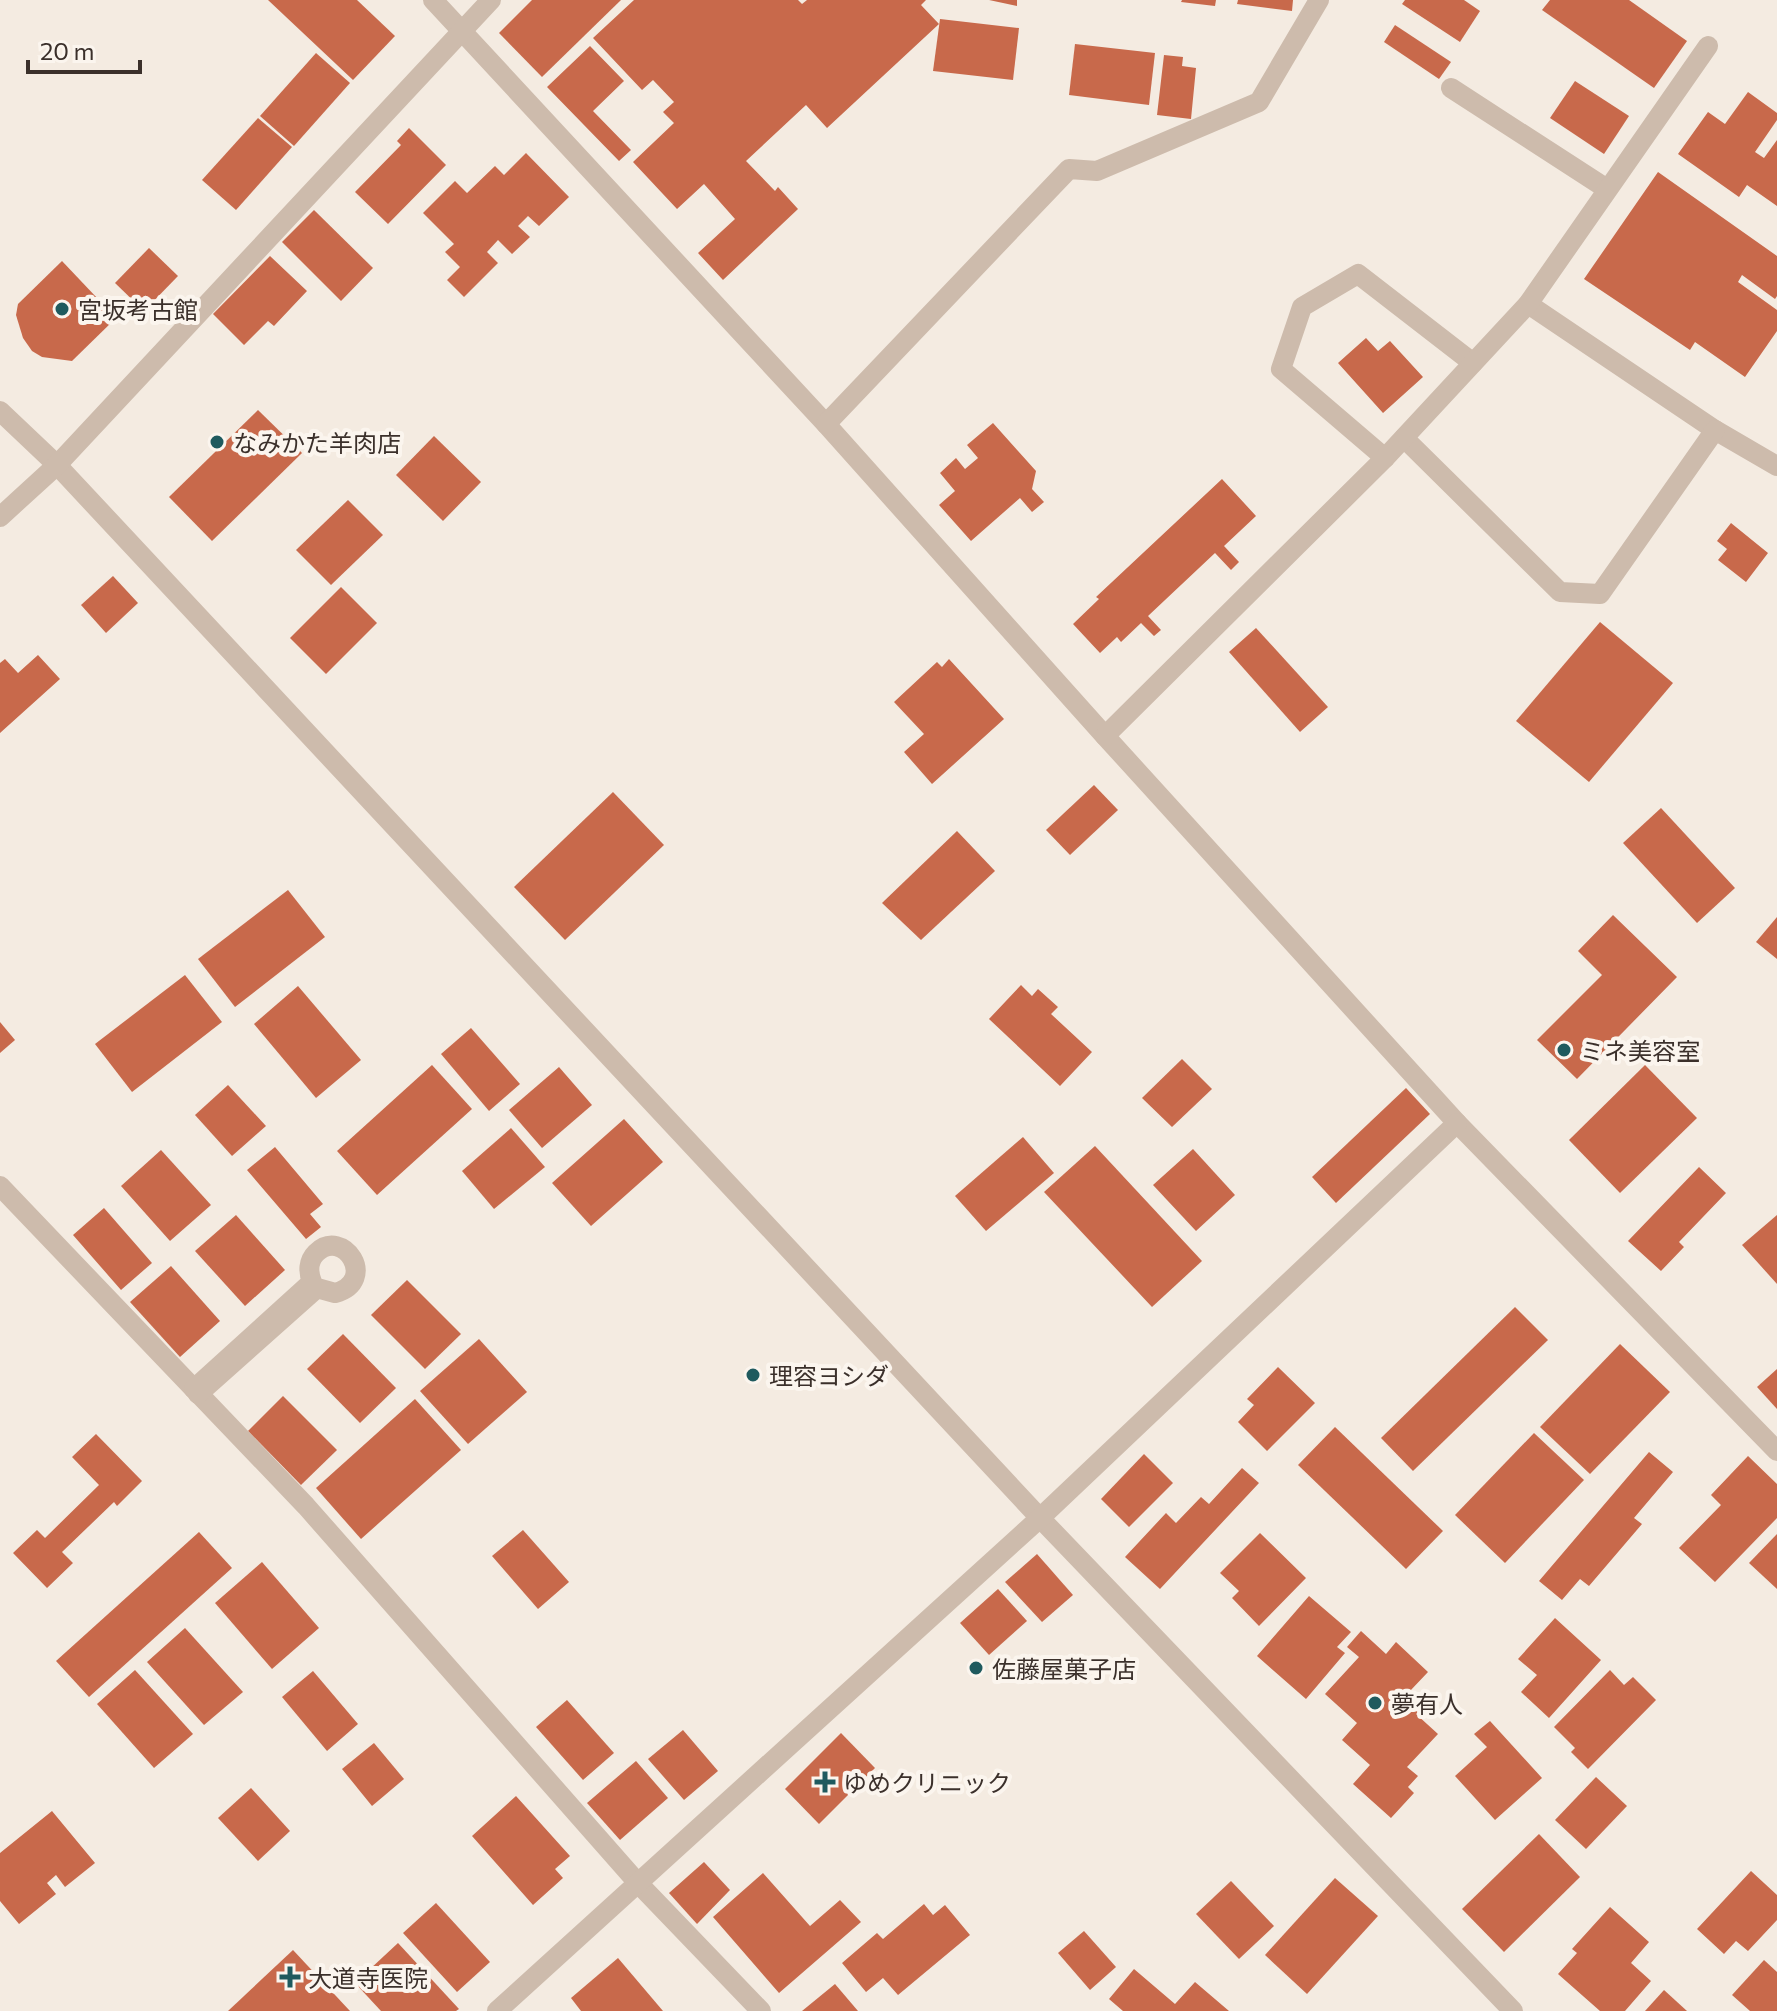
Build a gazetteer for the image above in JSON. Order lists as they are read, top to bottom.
{
  "places": {
    "other": [
      "宮坂考古館",
      "なみかた羊肉店",
      "ミネ美容室",
      "理容ヨシダ",
      "佐藤屋菓子店",
      "夢有人"
    ],
    "health": ["ゆめクリニック", "大道寺医院"]
  },
  "scale_bar": "20 m"
}
